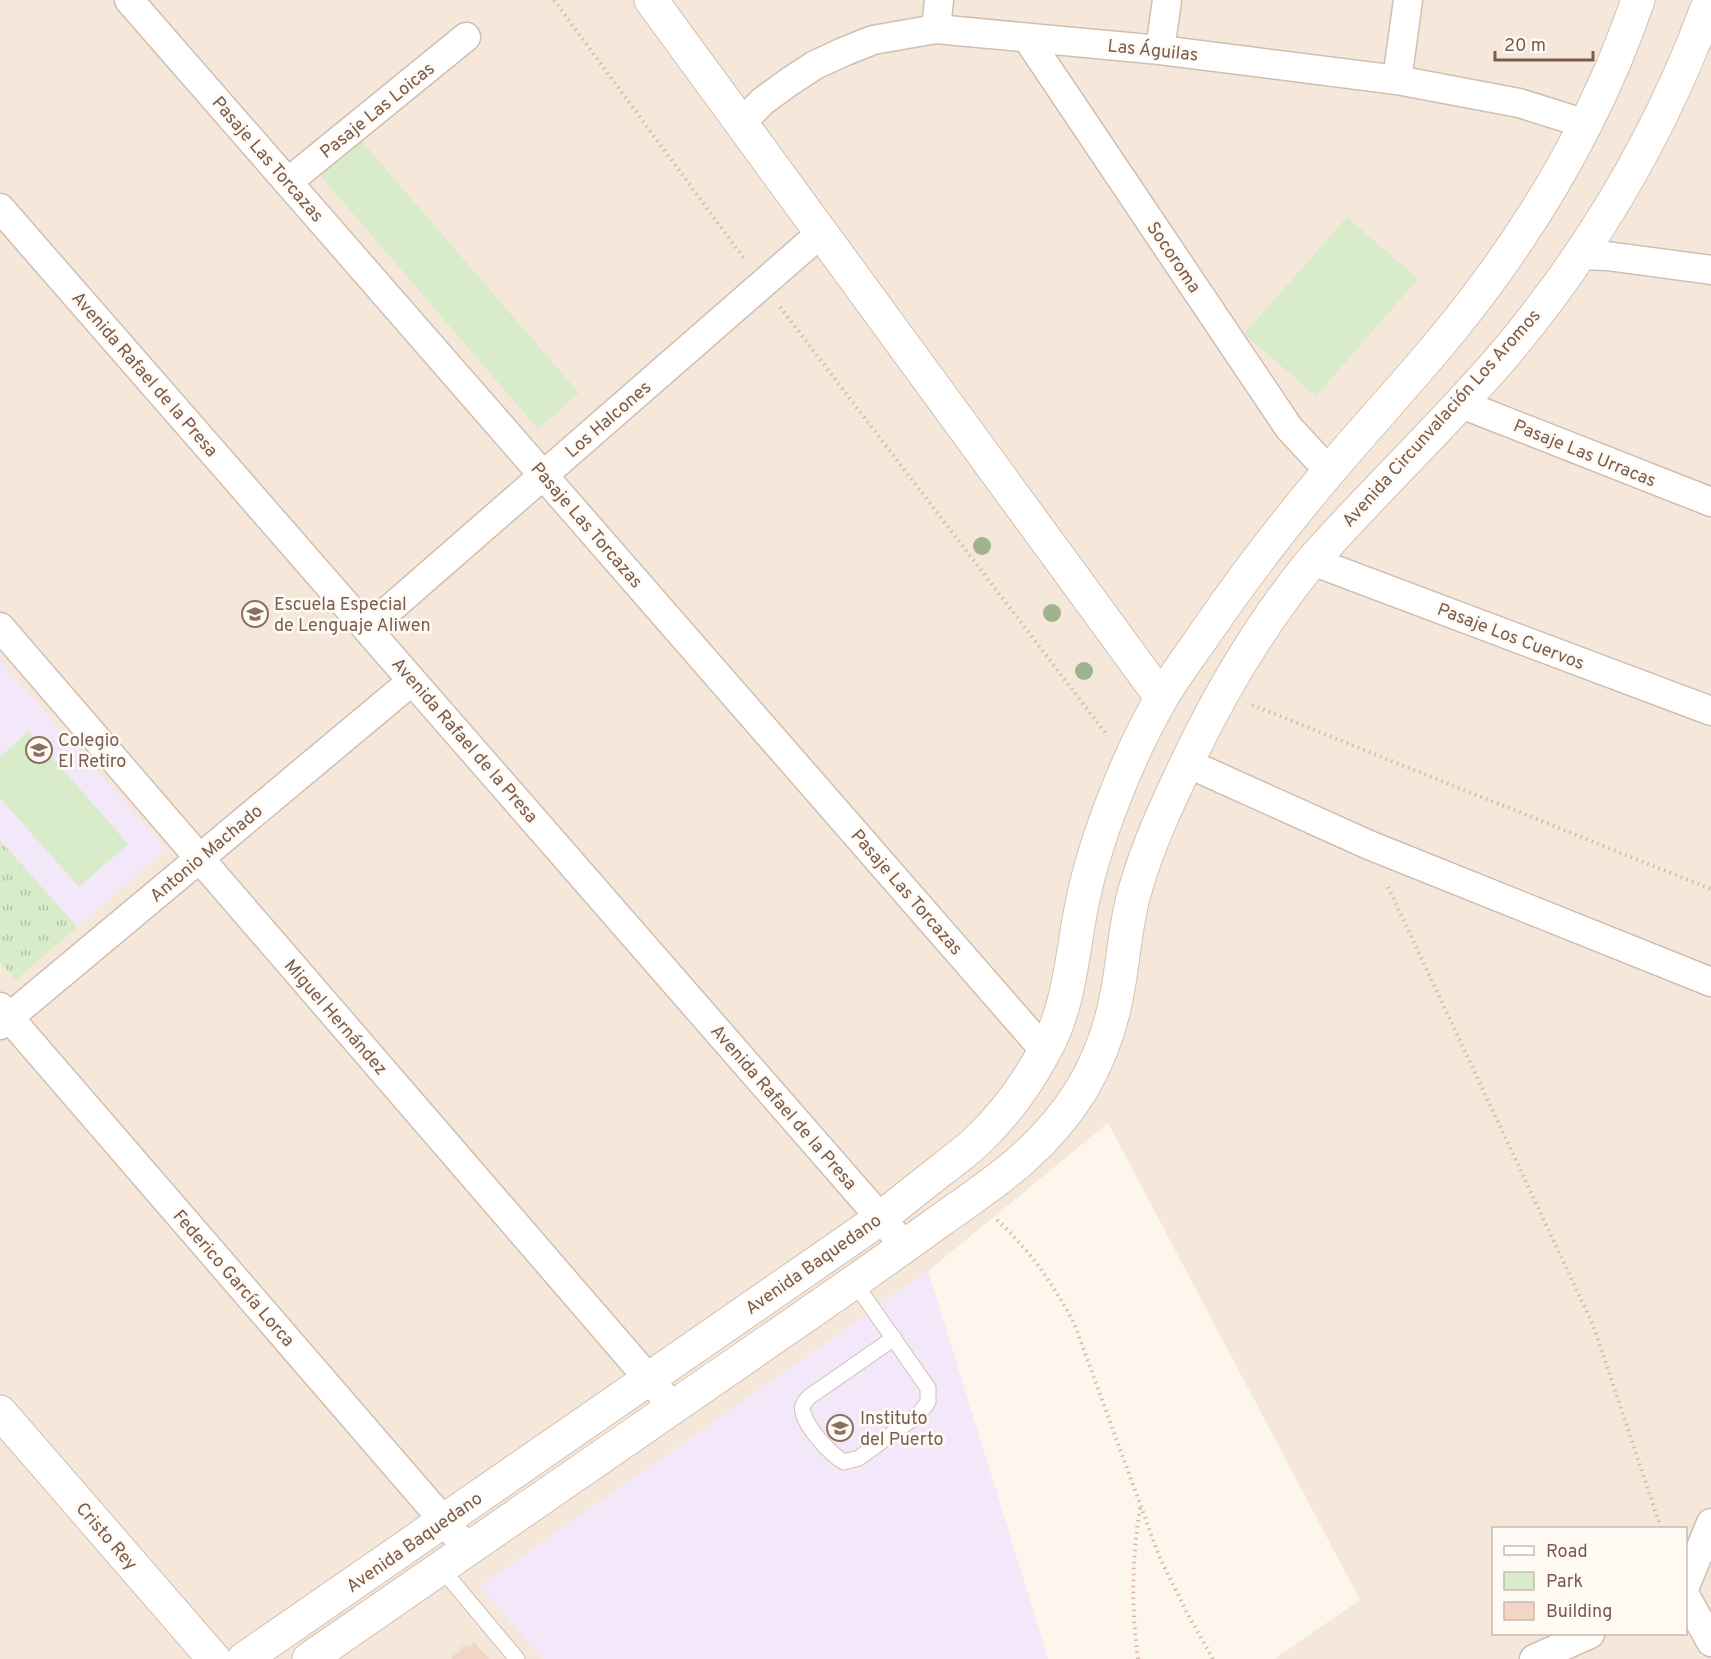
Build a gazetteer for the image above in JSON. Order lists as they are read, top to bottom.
{
  "streets": {
    "main road": ["Avenida Circunvalación Los Aromos", "Avenida Baquedano", "Cristo Rey"],
    "street": [
      "Las Águilas",
      "Pasaje Las Loicas",
      "Pasaje Las Torcazas",
      "Socoroma",
      "Avenida Rafael de la Presa",
      "Los Halcones",
      "Pasaje Las Urracas",
      "Pasaje Los Cuervos",
      "Antonio Machado",
      "Miguel Hernández",
      "Federico García Lorca"
    ]
  },
  "crossings": [
    ["Las Águilas", "Socoroma"],
    ["Pasaje Las Loicas", "Pasaje Las Torcazas"],
    ["Pasaje Las Torcazas", "Los Halcones"],
    ["Pasaje Las Torcazas", "Avenida Baquedano"],
    ["Avenida Rafael de la Presa", "Los Halcones"],
    ["Avenida Rafael de la Presa", "Antonio Machado"],
    ["Avenida Rafael de la Presa", "Avenida Baquedano"],
    ["Avenida Circunvalación Los Aromos", "Pasaje Las Urracas"],
    ["Avenida Circunvalación Los Aromos", "Pasaje Los Cuervos"],
    ["Avenida Circunvalación Los Aromos", "Avenida Baquedano"],
    ["Antonio Machado", "Miguel Hernández"],
    ["Antonio Machado", "Federico García Lorca"],
    ["Miguel Hernández", "Avenida Baquedano"],
    ["Avenida Baquedano", "Federico García Lorca"]
  ],
  "places": {
    "school or university": ["Escuela Especial de Lenguaje Aliwen", "Colegio El Retiro", "Instituto del Puerto"]
  },
  "legend": ["Road", "Park", "Building"],
  "scale_bar": "20 m"
}
